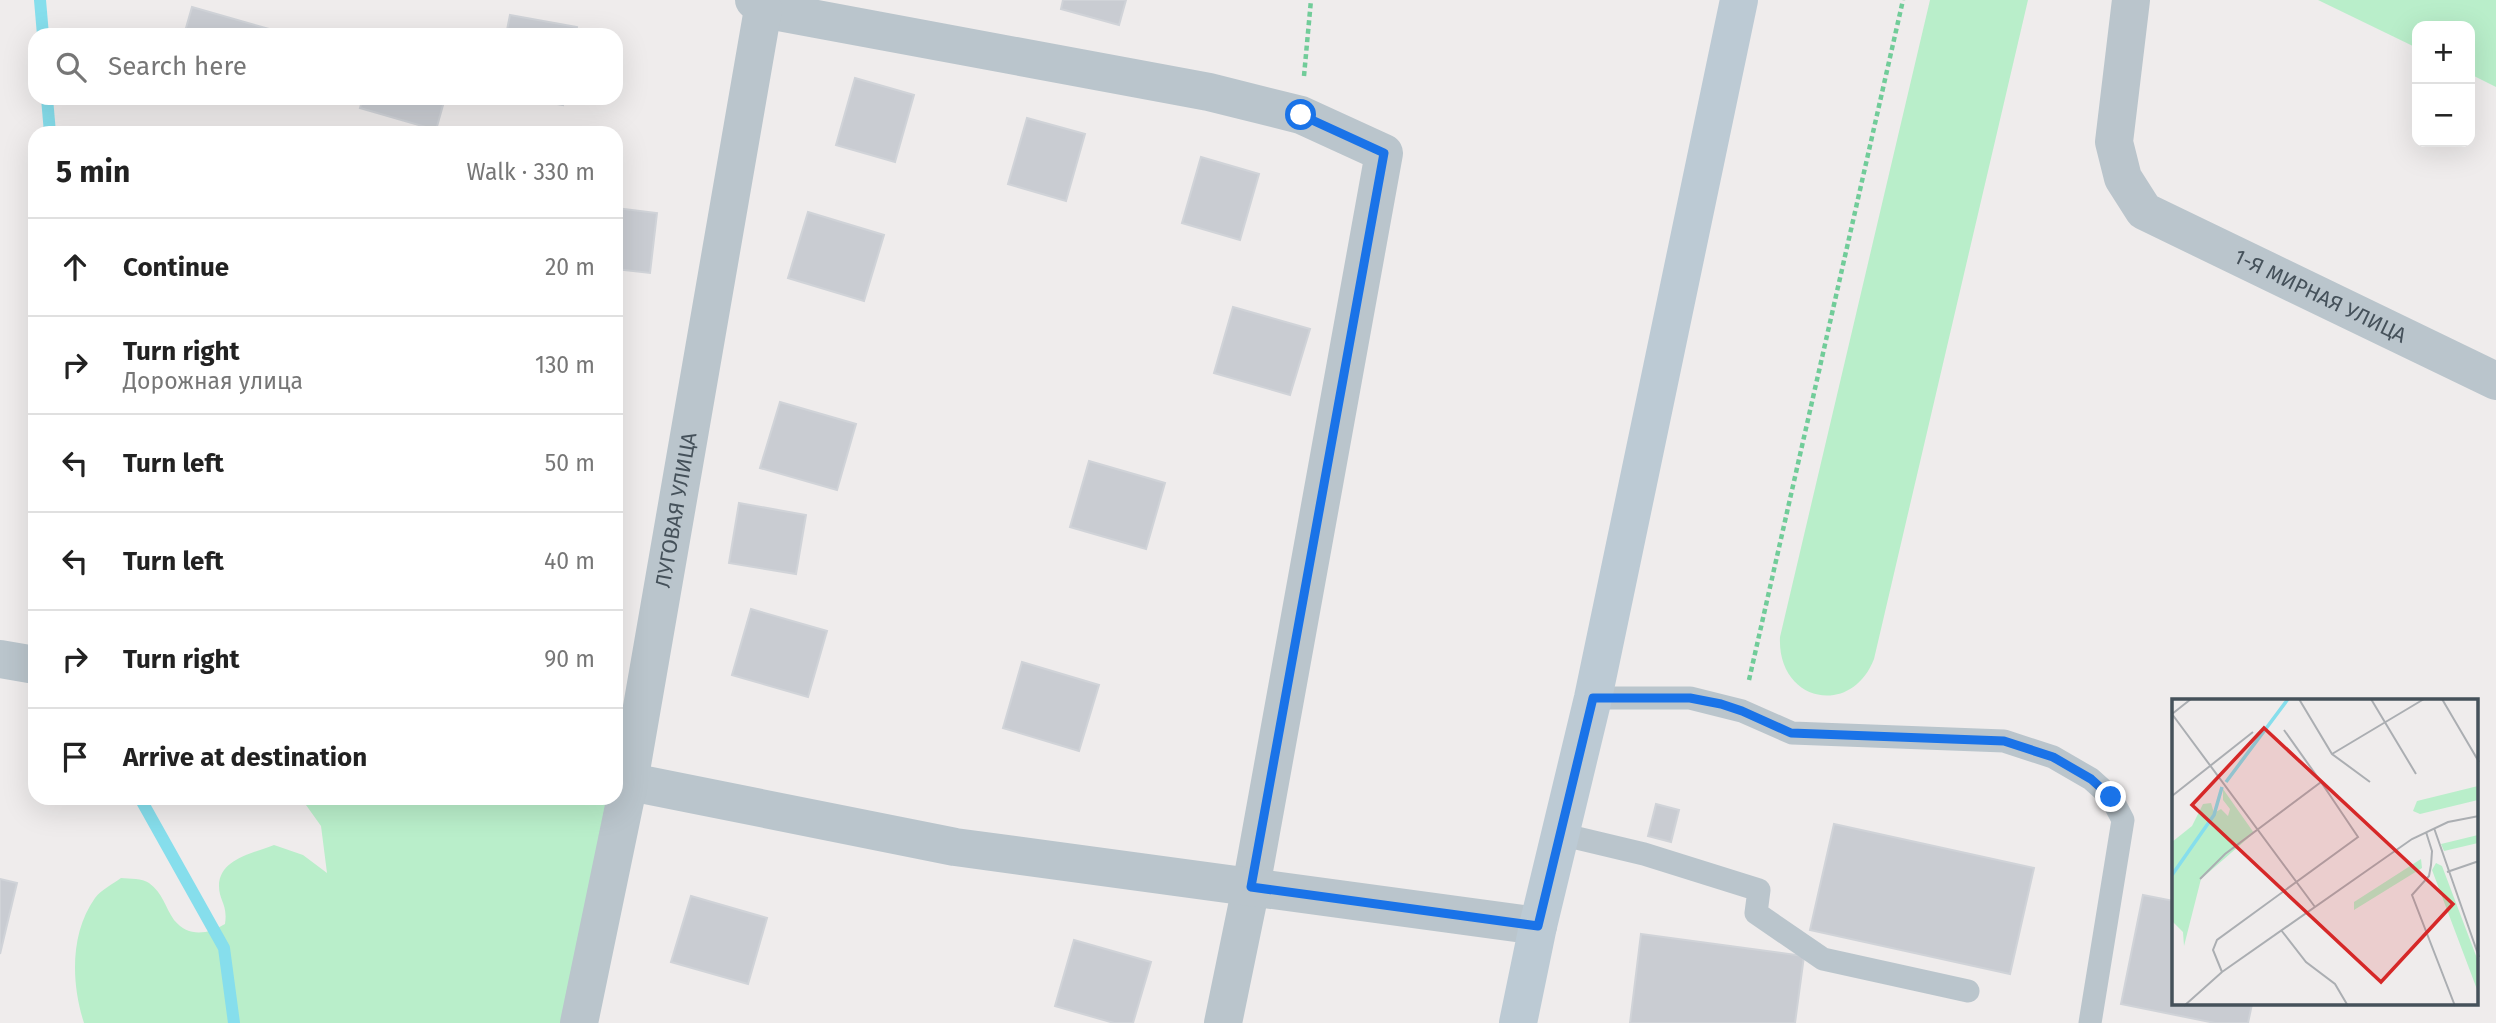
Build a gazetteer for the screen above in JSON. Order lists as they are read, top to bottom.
{
  "streets": {
    "street": ["1-Я МИРНАЯ УЛИЦА", "ЛУГОВАЯ УЛИЦА"]
  },
  "page": {
    "map_buttons": ["+", "−"],
    "search": "Search here",
    "heading": ["5 min", "Walk · 330 m"],
    "list": [
      ["Continue", "20 m"],
      ["Turn right", "Дорожная улица", "130 m"],
      ["Turn left", "50 m"],
      ["Turn left", "40 m"],
      ["Turn right", "90 m"],
      "Arrive at destination"
    ]
  }
}
